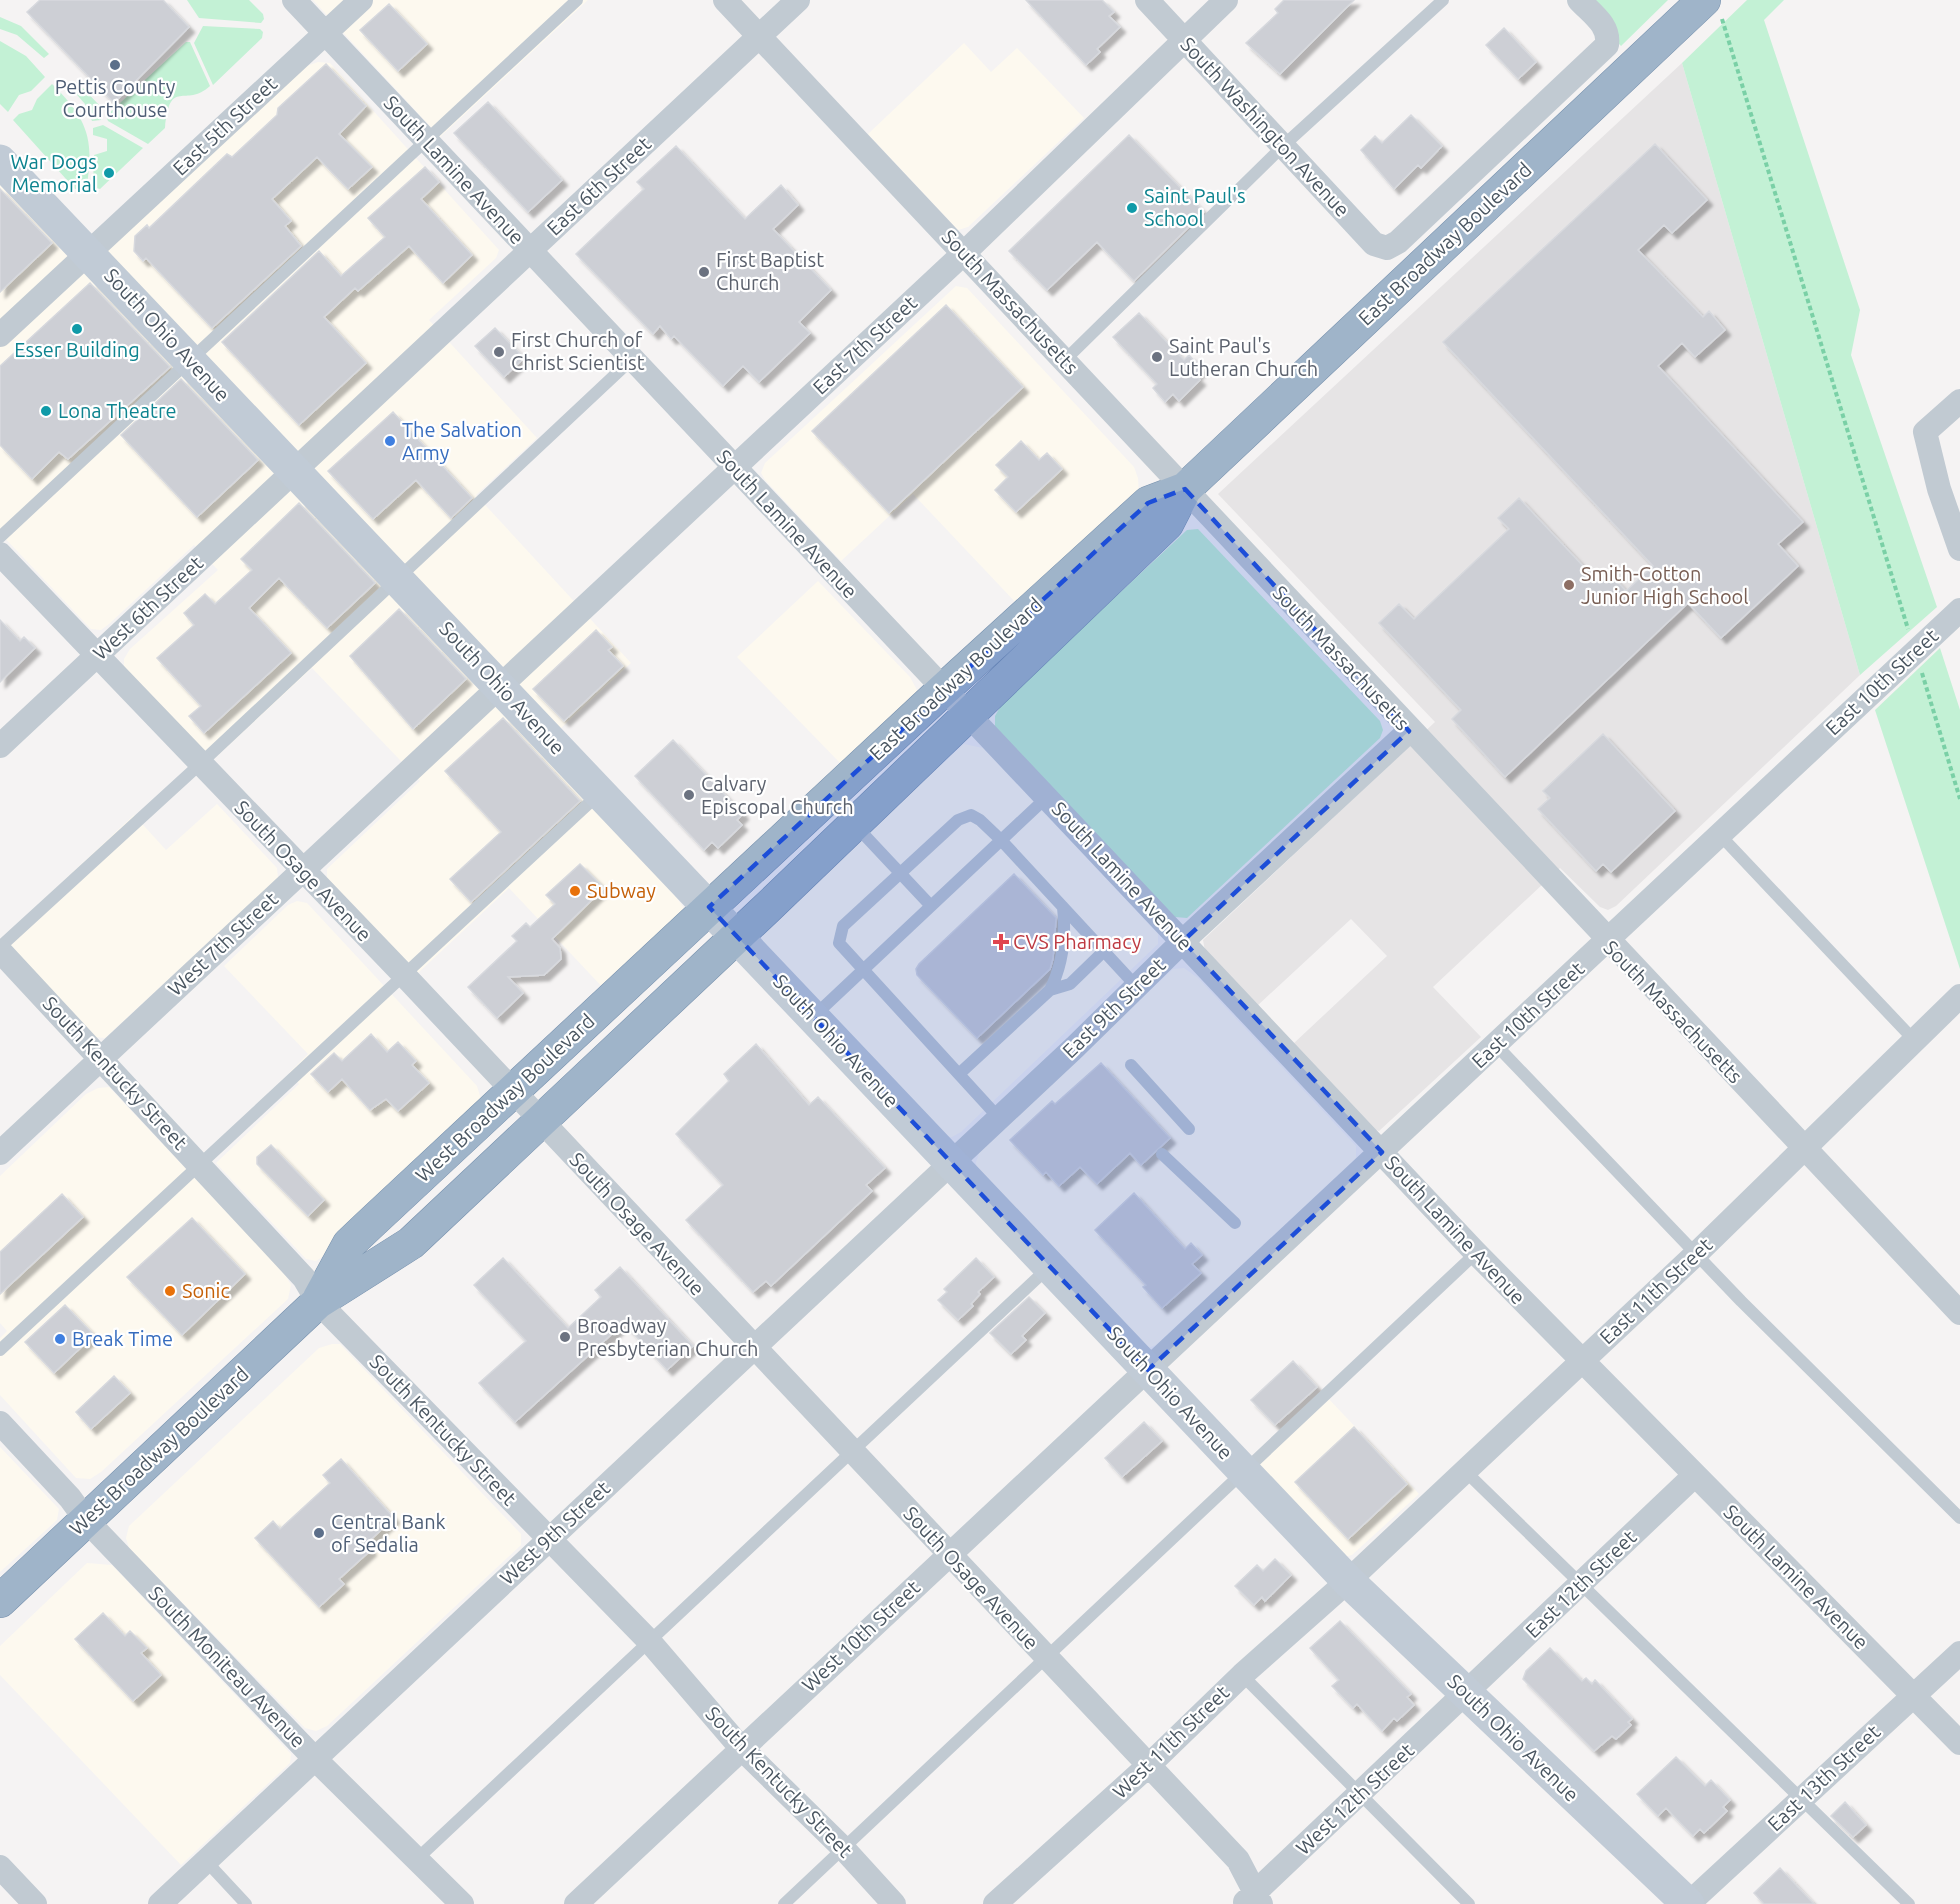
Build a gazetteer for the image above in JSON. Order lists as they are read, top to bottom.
{
  "streets": {
    "highway": ["East Broadway Boulevard", "West Broadway Boulevard"],
    "main road": ["South Ohio Avenue"],
    "street": [
      "East 5th Street",
      "South Washington Avenue",
      "South Lamine Avenue",
      "East 6th Street",
      "South Massachusetts",
      "East 7th Street",
      "West 6th Street",
      "East 10th Street",
      "South Osage Avenue",
      "West 7th Street",
      "East 9th Street",
      "South Kentucky Street",
      "East 11th Street",
      "West 9th Street",
      "East 12th Street",
      "West 10th Street",
      "South Moniteau Avenue",
      "West 11th Street",
      "East 13th Street",
      "West 12th Street"
    ]
  },
  "crossings": [
    ["East 5th Street", "South Lamine Avenue"],
    ["East 5th Street", "South Ohio Avenue"],
    ["South Washington Avenue", "East 7th Street"],
    ["South Lamine Avenue", "East 6th Street"],
    ["South Lamine Avenue", "East Broadway Boulevard"],
    ["South Lamine Avenue", "East 7th Street"],
    ["South Lamine Avenue", "East 10th Street"],
    ["South Lamine Avenue", "East 9th Street"],
    ["South Lamine Avenue", "East 11th Street"],
    ["South Lamine Avenue", "East 12th Street"],
    ["South Lamine Avenue", "East 13th Street"],
    ["East 6th Street", "South Massachusetts"],
    ["East 6th Street", "South Ohio Avenue"],
    ["East 6th Street", "West 6th Street"],
    ["East Broadway Boulevard", "South Massachusetts"],
    ["East Broadway Boulevard", "South Ohio Avenue"],
    ["East Broadway Boulevard", "West Broadway Boulevard"],
    ["South Massachusetts", "East 7th Street"],
    ["South Massachusetts", "East 10th Street"],
    ["South Massachusetts", "East 9th Street"],
    ["South Massachusetts", "East 11th Street"],
    ["South Ohio Avenue", "East 7th Street"],
    ["South Ohio Avenue", "West 6th Street"],
    ["South Ohio Avenue", "East 10th Street"],
    ["South Ohio Avenue", "West 7th Street"],
    ["South Ohio Avenue", "East 9th Street"],
    ["South Ohio Avenue", "West Broadway Boulevard"],
    ["South Ohio Avenue", "East 11th Street"],
    ["South Ohio Avenue", "West 9th Street"],
    ["South Ohio Avenue", "East 12th Street"],
    ["South Ohio Avenue", "West 10th Street"],
    ["South Ohio Avenue", "West 11th Street"],
    ["South Ohio Avenue", "East 13th Street"],
    ["South Ohio Avenue", "West 12th Street"],
    ["East 7th Street", "West 7th Street"],
    ["West 6th Street", "South Osage Avenue"],
    ["East 10th Street", "West 10th Street"],
    ["South Osage Avenue", "West 7th Street"],
    ["South Osage Avenue", "West Broadway Boulevard"],
    ["South Osage Avenue", "West 9th Street"],
    ["South Osage Avenue", "West 10th Street"],
    ["South Osage Avenue", "West 11th Street"],
    ["South Osage Avenue", "West 12th Street"],
    ["West 7th Street", "South Kentucky Street"],
    ["East 9th Street", "West 9th Street"],
    ["South Kentucky Street", "West Broadway Boulevard"],
    ["South Kentucky Street", "West 9th Street"],
    ["South Kentucky Street", "West 10th Street"],
    ["West Broadway Boulevard", "South Moniteau Avenue"],
    ["East 11th Street", "West 11th Street"],
    ["West 9th Street", "South Moniteau Avenue"],
    ["East 12th Street", "West 12th Street"]
  ],
  "places": {
    "other": [
      "Pettis County Courthouse",
      "War Dogs Memorial",
      "Saint Paul's School",
      "First Baptist Church",
      "Esser Building",
      "First Church of Christ Scientist",
      "Saint Paul's Lutheran Church",
      "Lona Theatre",
      "The Salvation Army",
      "Smith-Cotton Junior High School",
      "Calvary Episcopal Church",
      "Subway",
      "Sonic",
      "Broadway Presbyterian Church",
      "Break Time",
      "Central Bank of Sedalia"
    ],
    "health": ["CVS Pharmacy"]
  }
}
